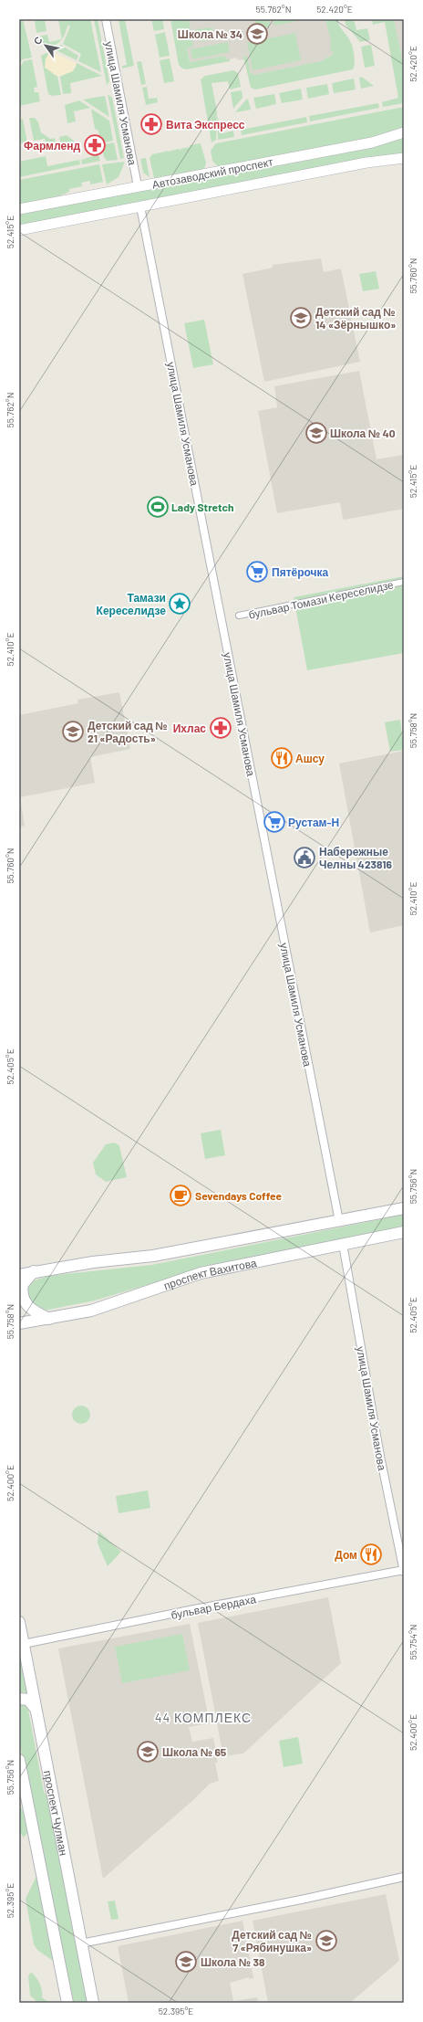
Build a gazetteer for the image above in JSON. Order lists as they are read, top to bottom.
{
  "streets": {
    "main road": ["проспект Вахитова", "проспект Чулман"],
    "street": [
      "улица Шамиля Усманова",
      "Автозаводский проспект",
      "бульвар Томази Кереселидзе",
      "бульвар Бердаха"
    ]
  },
  "crossings": [
    ["улица Шамиля Усманова", "Автозаводский проспект"],
    ["улица Шамиля Усманова", "проспект Вахитова"],
    ["улица Шамиля Усманова", "бульвар Бердаха"],
    ["бульвар Бердаха", "проспект Чулман"]
  ],
  "districts": ["44 КОМПЛЕКС"],
  "places": {
    "school or university": [
      "Школа № 34",
      "Детский сад № 14 «Зёрнышко»",
      "Школа № 40",
      "Детский сад № 21 «Радость»",
      "Школа № 65",
      "Детский сад № 7 «Рябинушка»",
      "Школа № 38"
    ],
    "pharmacy": ["Вита Экспресс", "Фармленд", "Ихлас"],
    "sports": ["Lady Stretch"],
    "supermarket": ["Пятёрочка", "Рустам-Н"],
    "place": ["Тамази Кереселидзе"],
    "restaurant": ["Ашсу", "Дом"],
    "public building": ["Набережные Челны 423816"],
    "cafe": ["Sevendays Coffee"]
  },
  "north": "top left",
  "coordinates": [
    "55.762°N",
    "52.420°E",
    "52.415°E",
    "55.760°N",
    "52.410°E",
    "55.758°N",
    "52.405°E",
    "55.756°N",
    "52.400°E",
    "55.754°N",
    "52.395°E"
  ]
}
